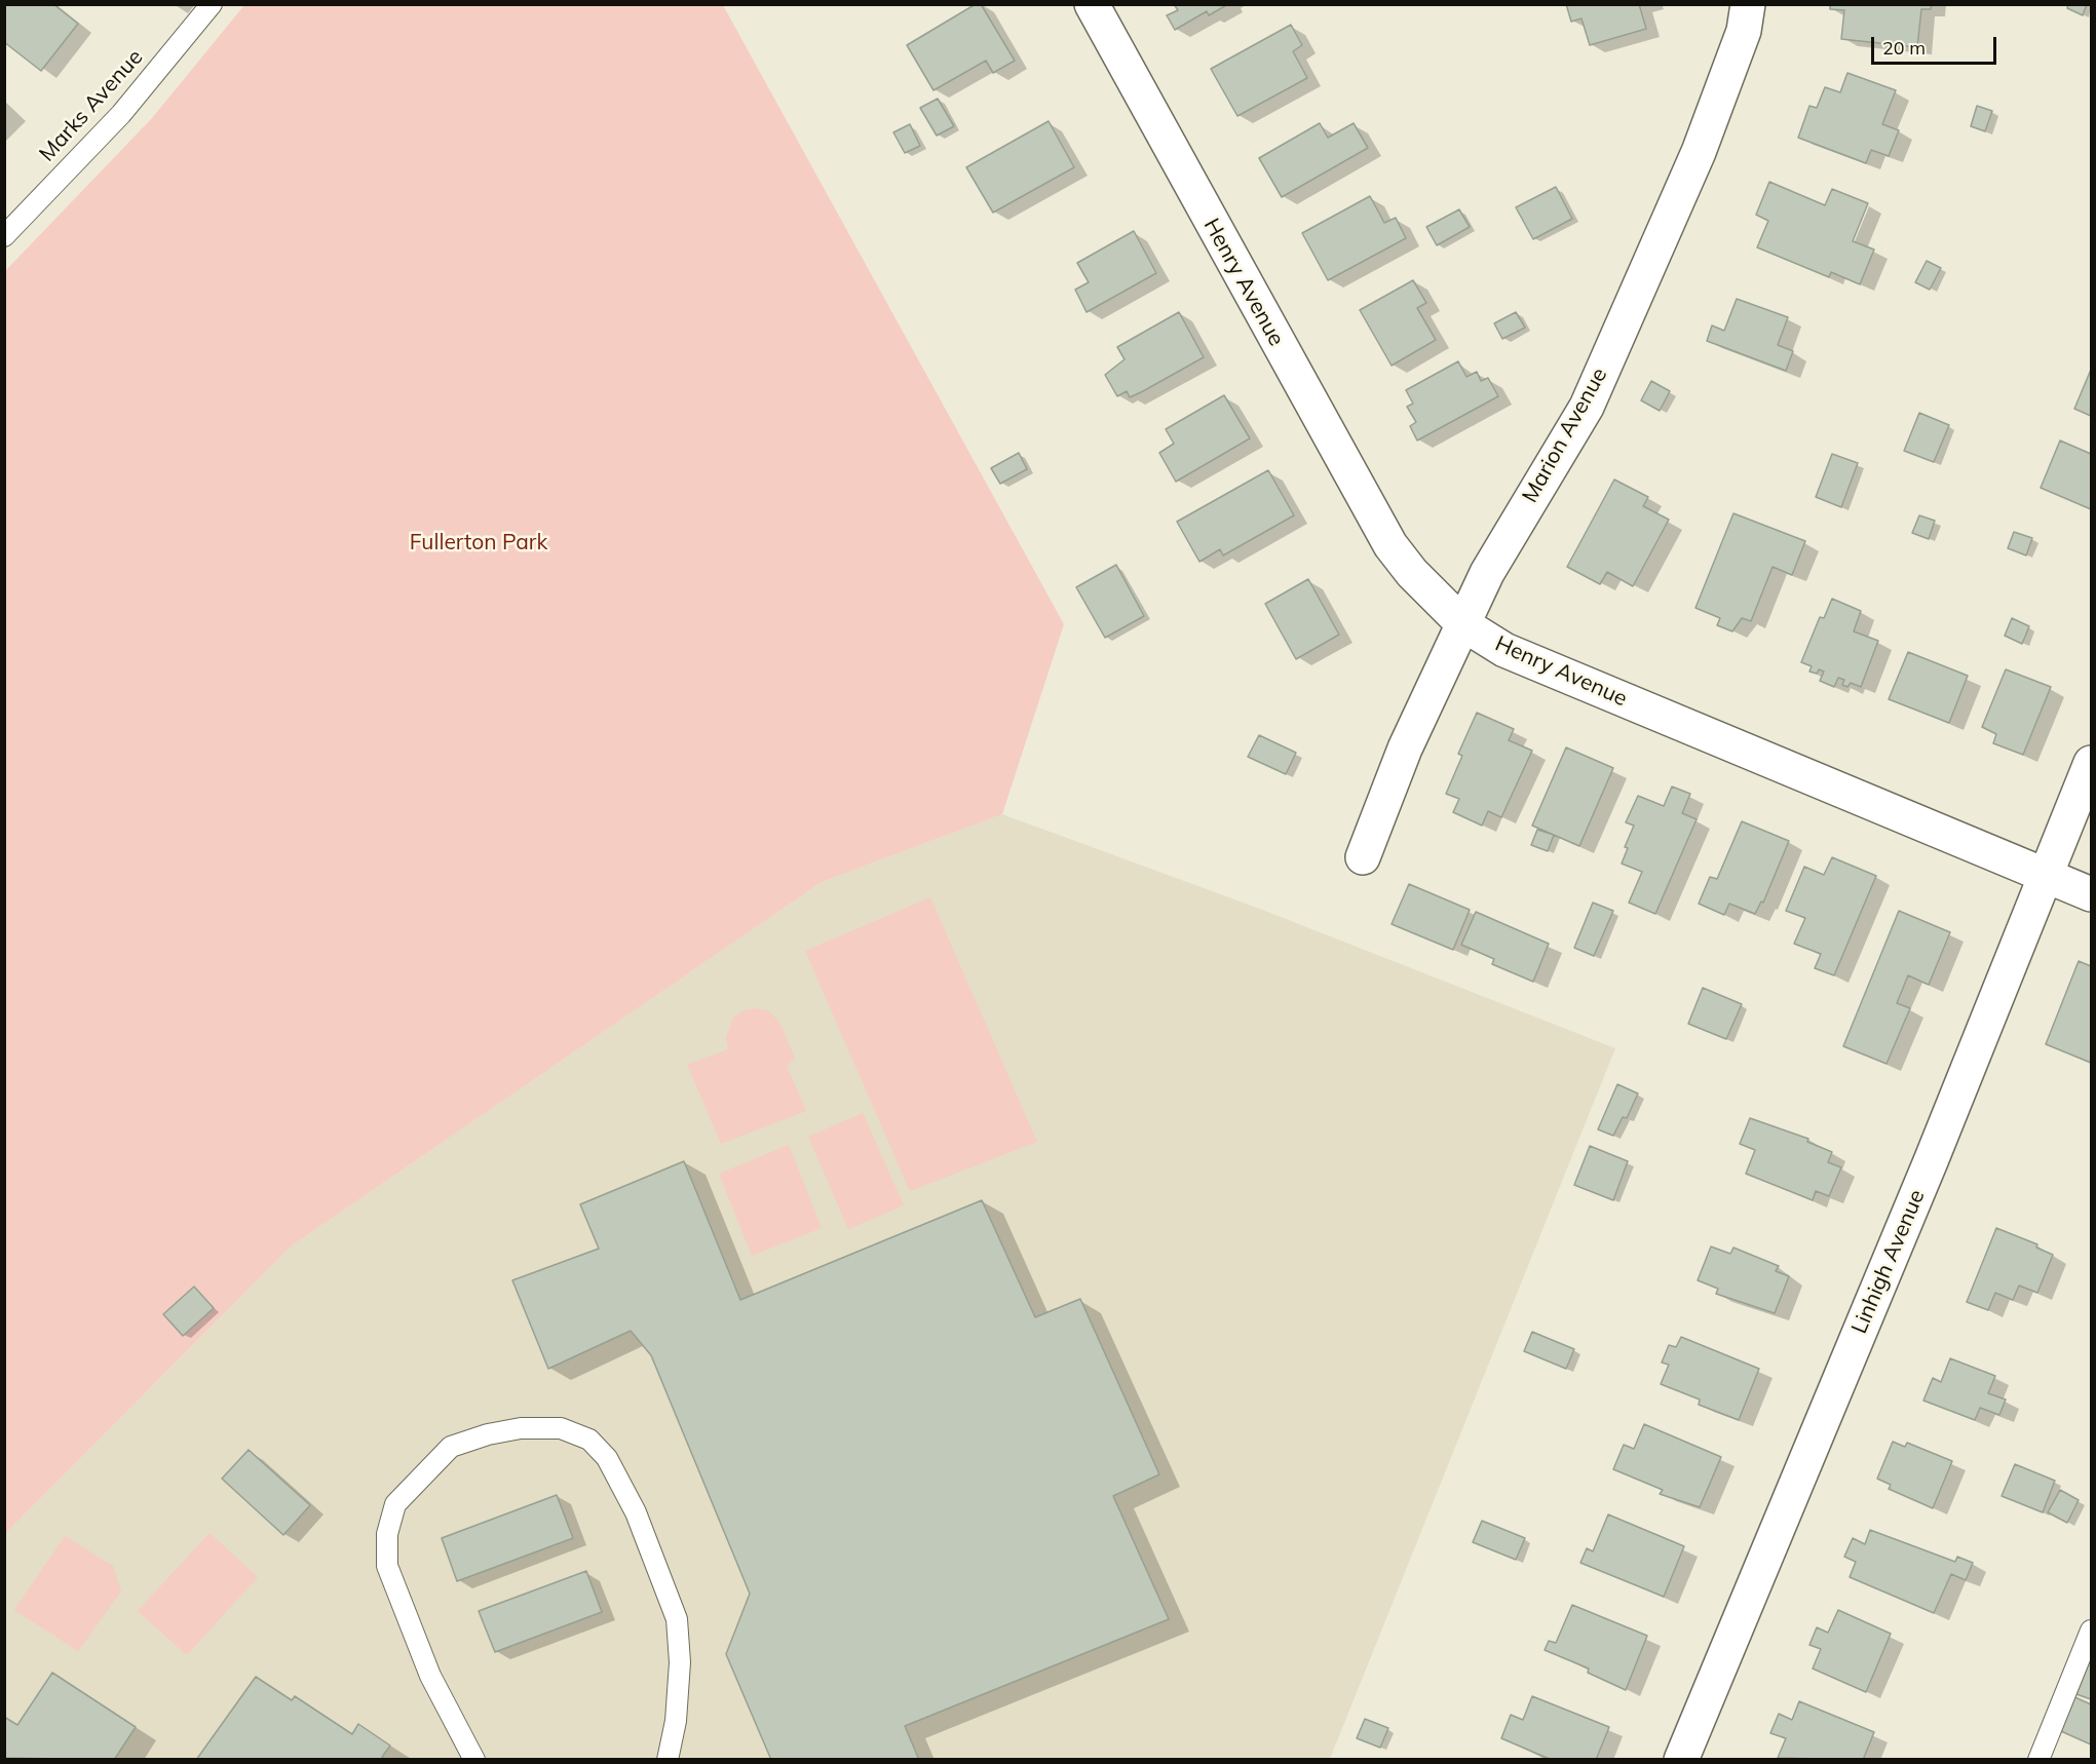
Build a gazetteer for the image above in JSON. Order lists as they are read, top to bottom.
{
  "streets": {
    "street": ["Henry Avenue", "Marion Avenue", "Linhigh Avenue"],
    "lane": ["Marks Avenue"]
  },
  "crossings": [
    ["Henry Avenue", "Marion Avenue"],
    ["Henry Avenue", "Linhigh Avenue"]
  ],
  "parks": ["Fullerton Park"],
  "scale_bar": "20 m"
}
